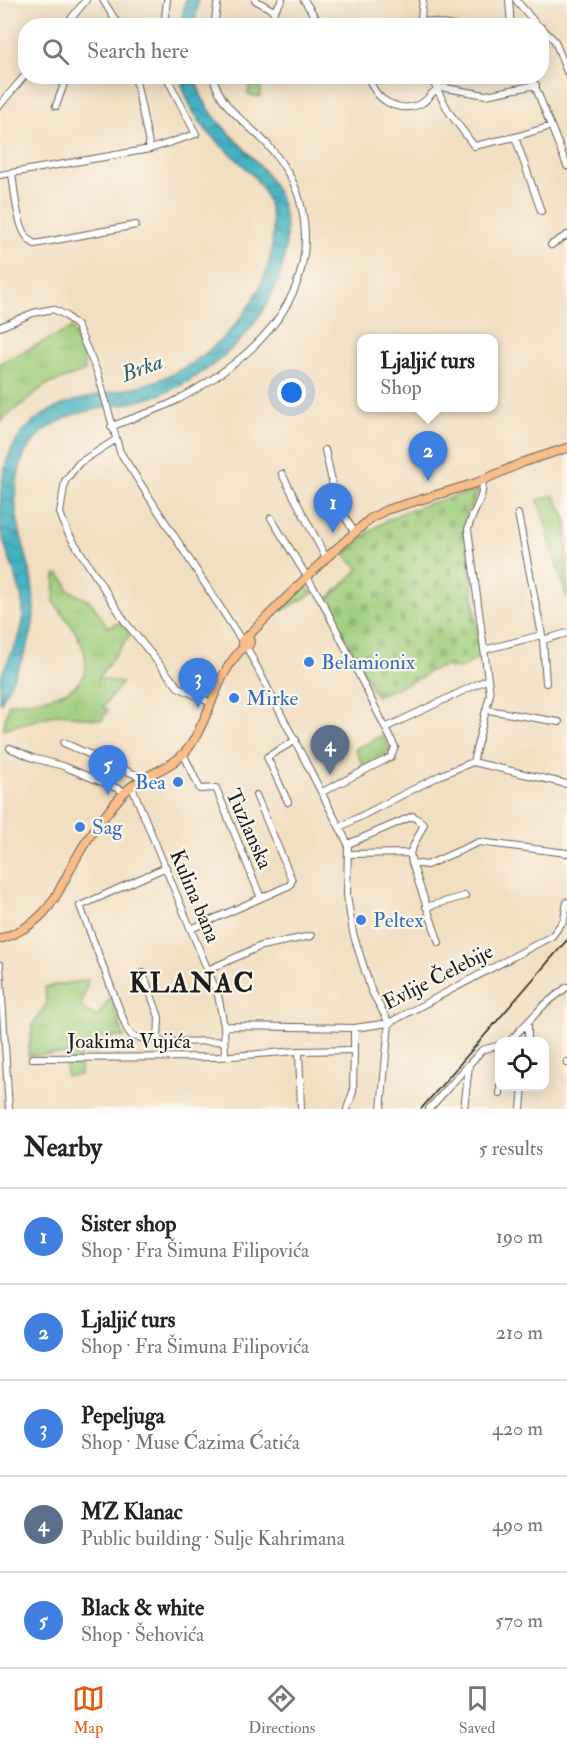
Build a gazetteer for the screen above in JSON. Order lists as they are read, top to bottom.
{
  "streets": {
    "street": [
      "Tuzlanska",
      "Kulina bana",
      "Evlije Čelebije",
      "Joakima Vujića"
    ]
  },
  "crossings": [
    ["Tuzlanska", "Kulina bana"],
    ["Kulina bana", "Evlije Čelebije"],
    ["Kulina bana", "Joakima Vujića"]
  ],
  "districts": ["KLANAC"],
  "water": ["Brka"],
  "places": [
    "Belamionix",
    "Mirke",
    "Bea",
    "Sag",
    "Peltex"
  ],
  "page": {
    "search": "Search here",
    "popup": ["Ljaljić turs", "Shop"],
    "pins": [
      "2",
      "1",
      "3",
      "4",
      "5"
    ],
    "heading": ["Nearby", "5 results"],
    "list": [
      {
        "mark": "1",
        "name": "Sister shop",
        "note": "Shop · Fra Šimuna Filipovića",
        "value": "190 m"
      },
      {
        "mark": "2",
        "name": "Ljaljić turs",
        "note": "Shop · Fra Šimuna Filipovića",
        "value": "210 m"
      },
      {
        "mark": "3",
        "name": "Pepeljuga",
        "note": "Shop · Muse Ćazima Ćatića",
        "value": "420 m"
      },
      {
        "mark": "4",
        "name": "MZ Klanac",
        "note": "Public building · Sulje Kahrimana",
        "value": "490 m"
      },
      {
        "mark": "5",
        "name": "Black & white",
        "note": "Shop · Šehovića",
        "value": "570 m"
      }
    ],
    "nav": ["Map", "Directions", "Saved"]
  }
}
